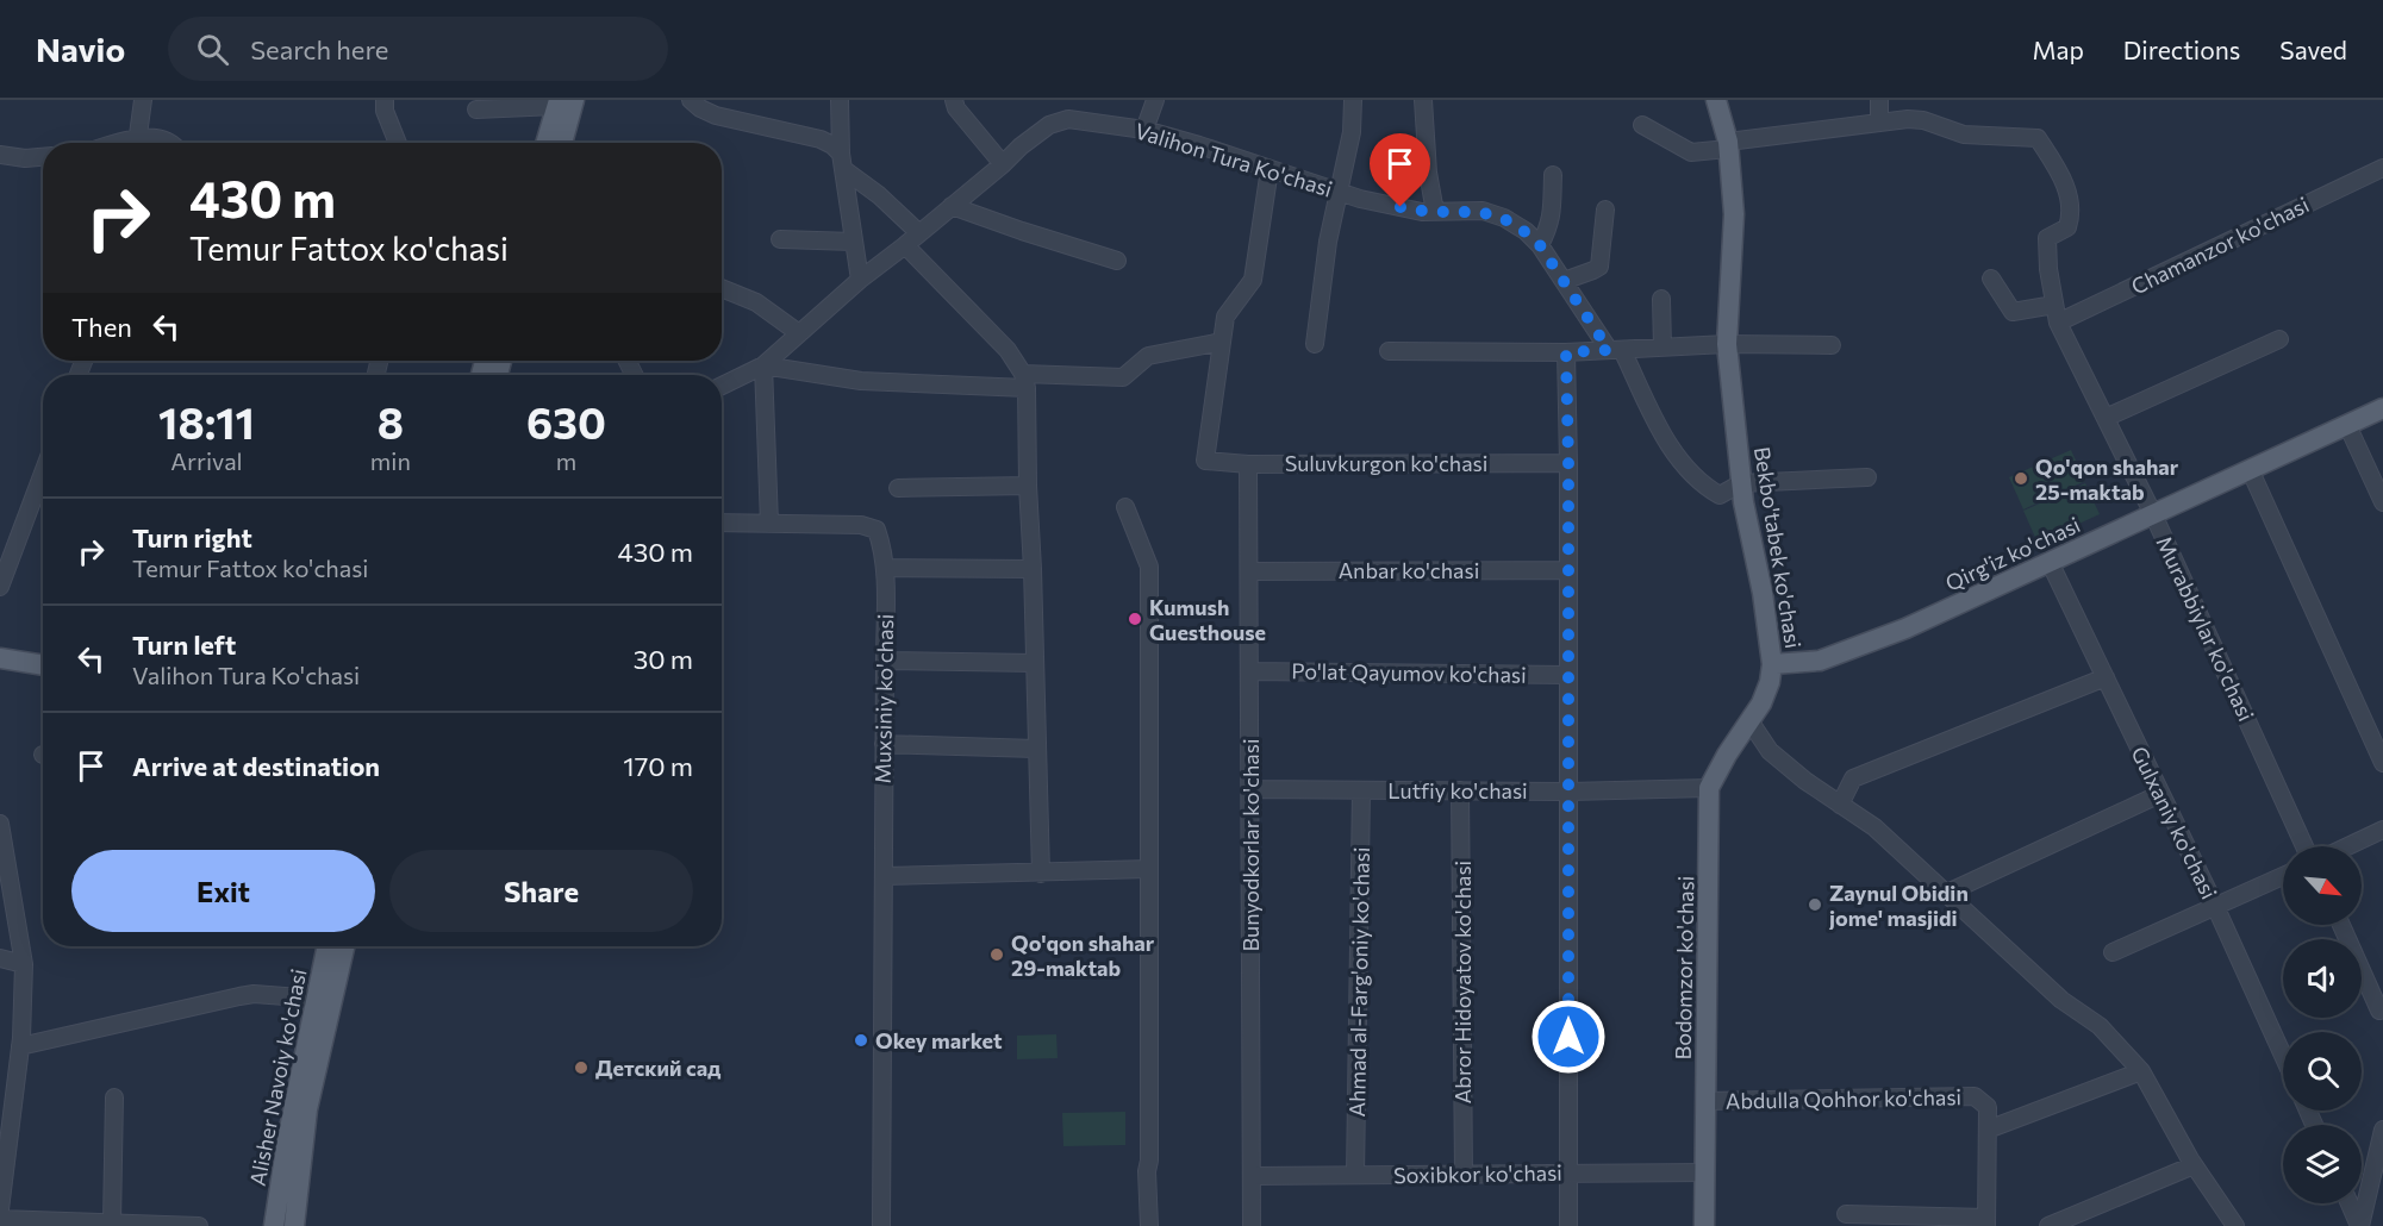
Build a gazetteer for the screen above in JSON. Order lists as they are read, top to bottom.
{
  "streets": {
    "main road": [
      "Bekbo'tabek ko'chasi",
      "Qirg'iz ko'chasi",
      "Bodomzor ko'chasi",
      "Alisher Navoiy ko'chasi"
    ],
    "street": [
      "Valihon Tura Ko'chasi",
      "Chamanzor ko'chasi",
      "Suluvkurgon ko'chasi",
      "Anbar ko'chasi",
      "Murabbiylar ko'chasi",
      "Po'lat Qayumov ko'chasi",
      "Muxsiniy ko'chasi",
      "Lutfiy ko'chasi",
      "Gulxaniy ko'chasi",
      "Bunyodkorlar ko'chasi",
      "Ahmad al-Farg'oniy ko'chasi",
      "Abror Hidoyatov ko'chasi",
      "Abdulla Qohhor ko'chasi",
      "Soxibkor ko'chasi"
    ]
  },
  "crossings": [
    ["Valihon Tura Ko'chasi", "Bekbo'tabek ko'chasi"],
    ["Chamanzor ko'chasi", "Murabbiylar ko'chasi"],
    ["Suluvkurgon ko'chasi", "Bunyodkorlar ko'chasi"],
    ["Bekbo'tabek ko'chasi", "Qirg'iz ko'chasi"],
    ["Bekbo'tabek ko'chasi", "Bodomzor ko'chasi"],
    ["Qirg'iz ko'chasi", "Murabbiylar ko'chasi"],
    ["Qirg'iz ko'chasi", "Gulxaniy ko'chasi"],
    ["Anbar ko'chasi", "Bunyodkorlar ko'chasi"],
    ["Po'lat Qayumov ko'chasi", "Bunyodkorlar ko'chasi"],
    ["Lutfiy ko'chasi", "Bunyodkorlar ko'chasi"],
    ["Lutfiy ko'chasi", "Bodomzor ko'chasi"],
    ["Lutfiy ko'chasi", "Ahmad al-Farg'oniy ko'chasi"],
    ["Lutfiy ko'chasi", "Abror Hidoyatov ko'chasi"],
    ["Bunyodkorlar ko'chasi", "Soxibkor ko'chasi"],
    ["Bodomzor ko'chasi", "Abdulla Qohhor ko'chasi"],
    ["Bodomzor ko'chasi", "Soxibkor ko'chasi"],
    ["Ahmad al-Farg'oniy ko'chasi", "Soxibkor ko'chasi"],
    ["Abror Hidoyatov ko'chasi", "Soxibkor ko'chasi"]
  ],
  "places": [
    "Qo'qon shahar 25-maktab",
    "Kumush Guesthouse",
    "Zaynul Obidin jome' masjidi",
    "Qo'qon shahar 29-maktab",
    "Okey market",
    "Детский сад"
  ],
  "north": "bottom right",
  "page": {
    "header": "Navio",
    "search": "Search here",
    "nav": ["Map", "Directions", "Saved"],
    "turn": ["430 m", "Temur Fattox ko'chasi"],
    "then": "Then",
    "eta": [
      "18:11",
      "Arrival",
      "8",
      "min",
      "630",
      "m"
    ],
    "list": [
      {
        "name": "Turn right",
        "note": "Temur Fattox ko'chasi",
        "value": "430 m"
      },
      {
        "name": "Turn left",
        "note": "Valihon Tura Ko'chasi",
        "value": "30 m"
      },
      {
        "name": "Arrive at destination",
        "value": "170 m"
      }
    ],
    "buttons": ["Exit", "Share"]
  }
}
